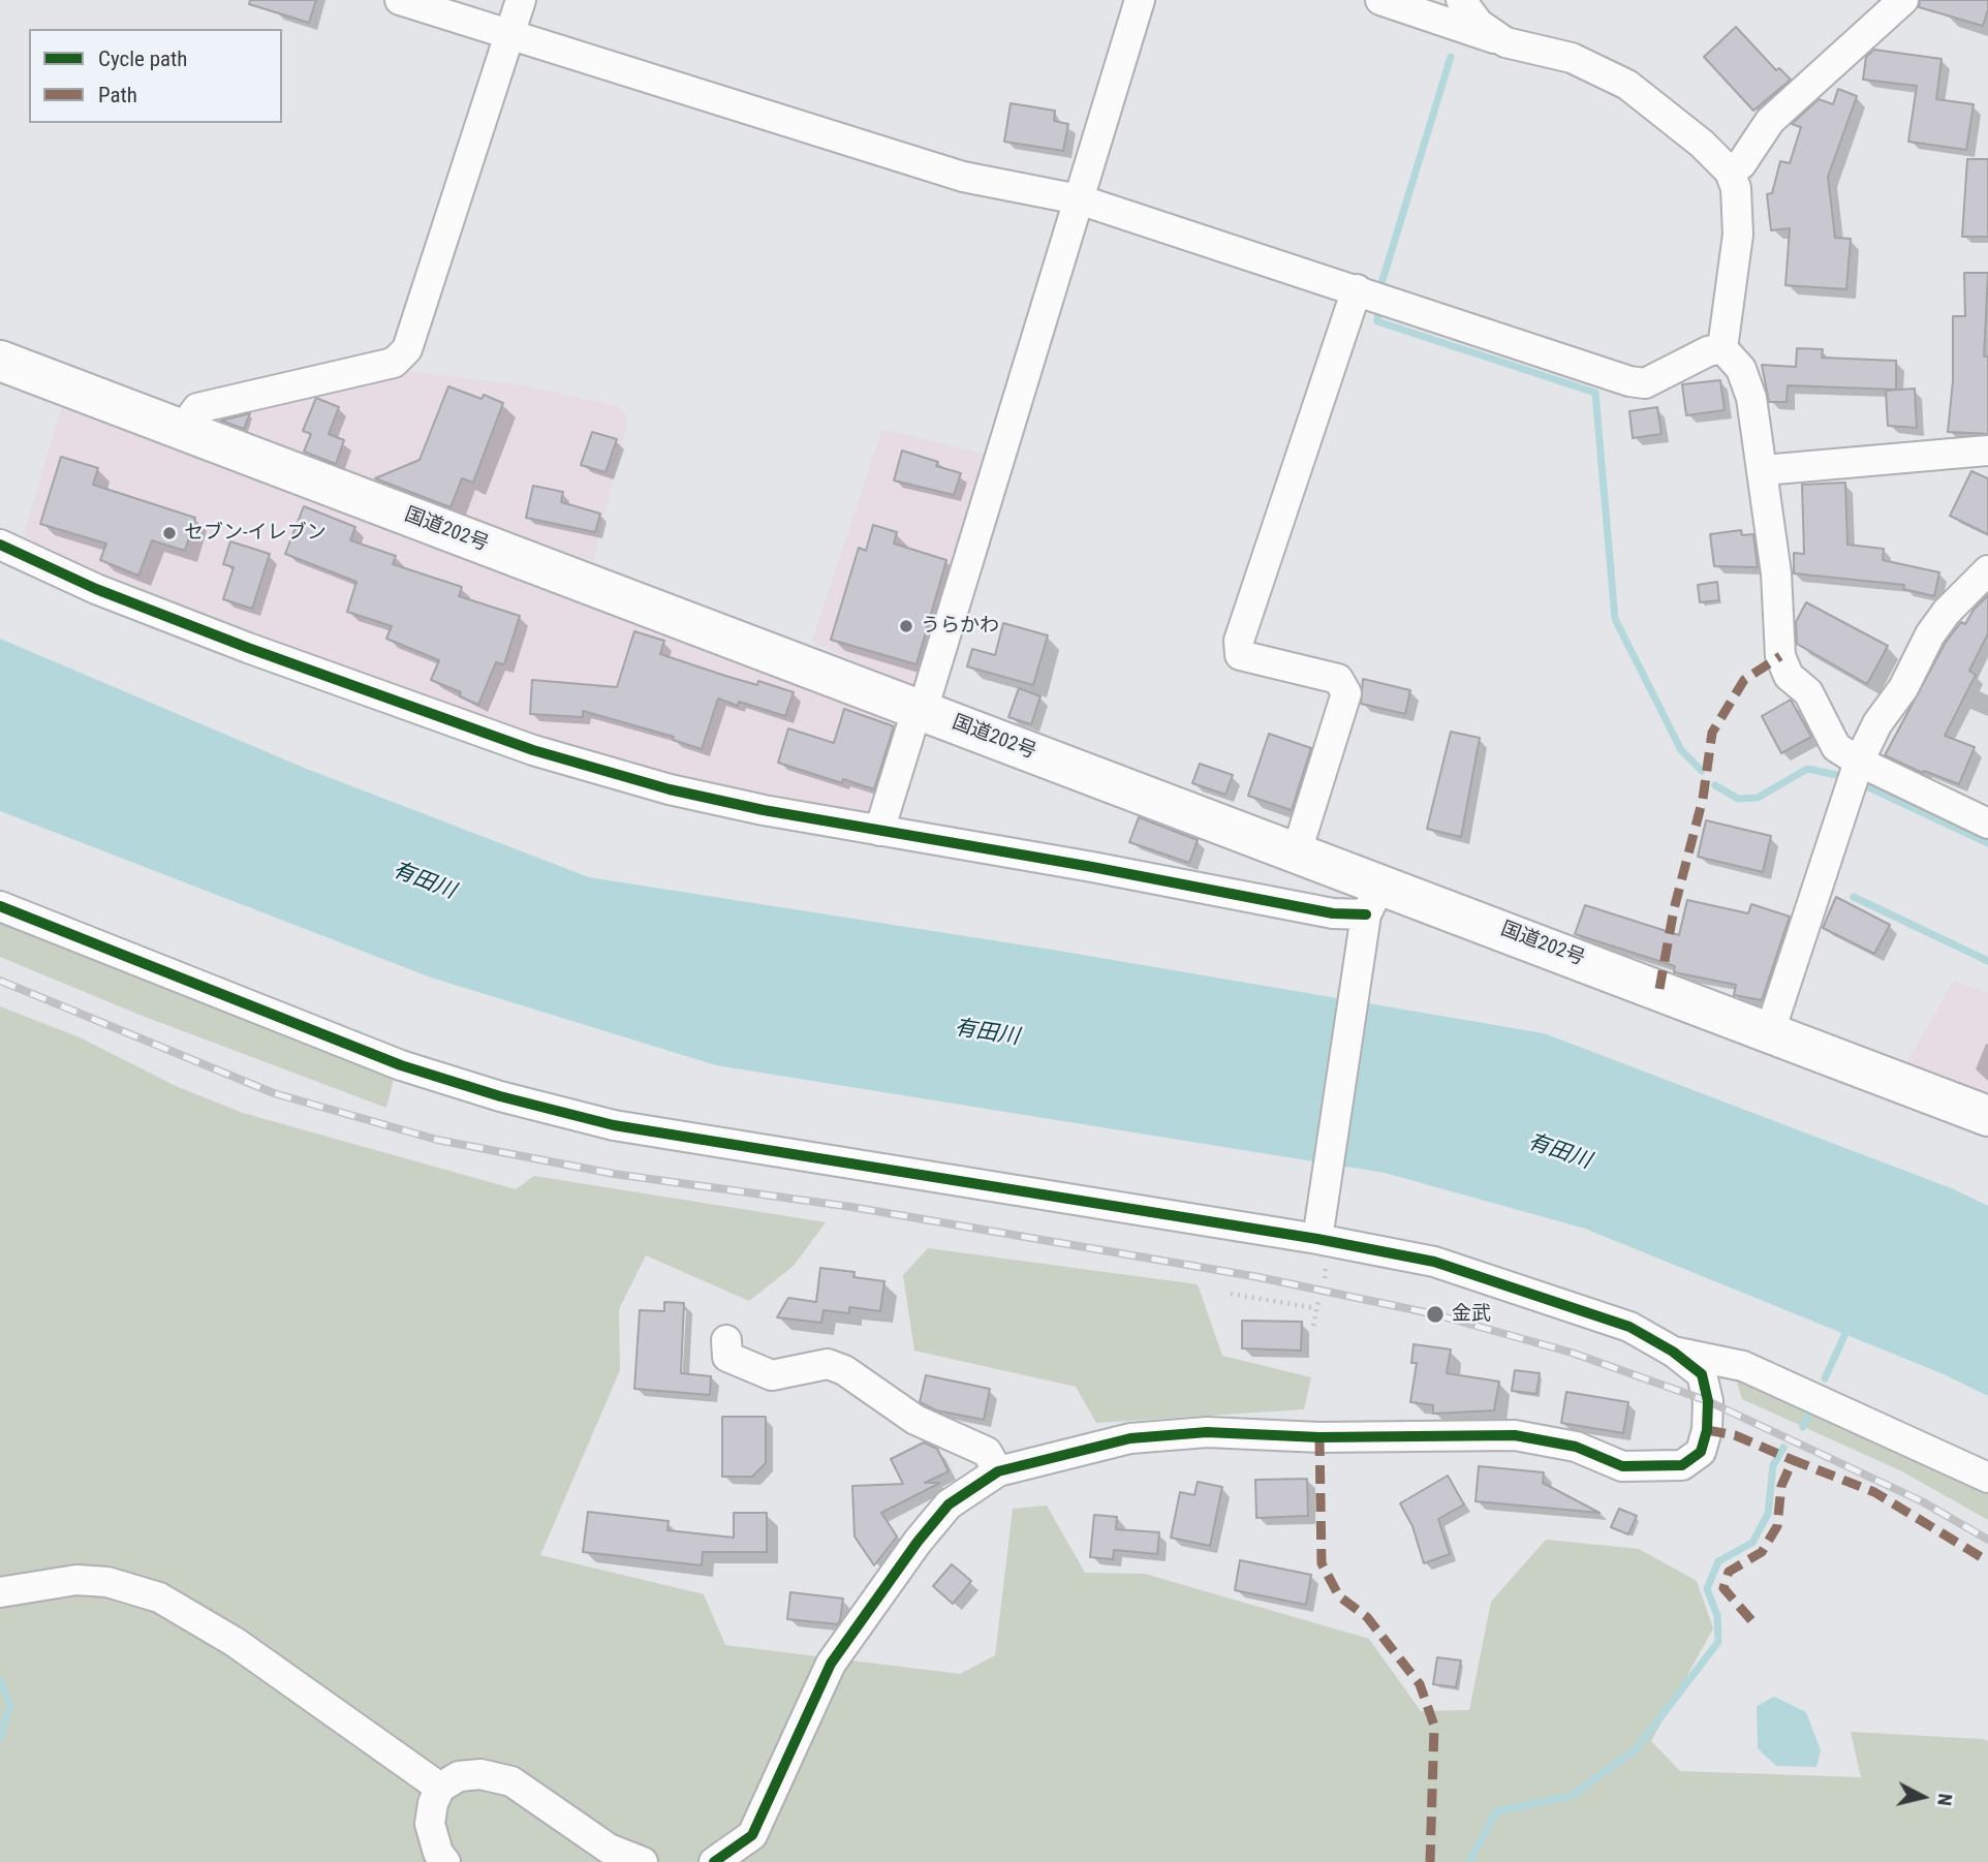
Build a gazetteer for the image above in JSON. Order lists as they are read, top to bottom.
{
  "streets": {
    "highway": ["国道202号"]
  },
  "water": ["有田川"],
  "places": ["セブン-イレブン", "うらかわ", "金武"],
  "legend": ["Cycle path", "Path"],
  "north": "right"
}
